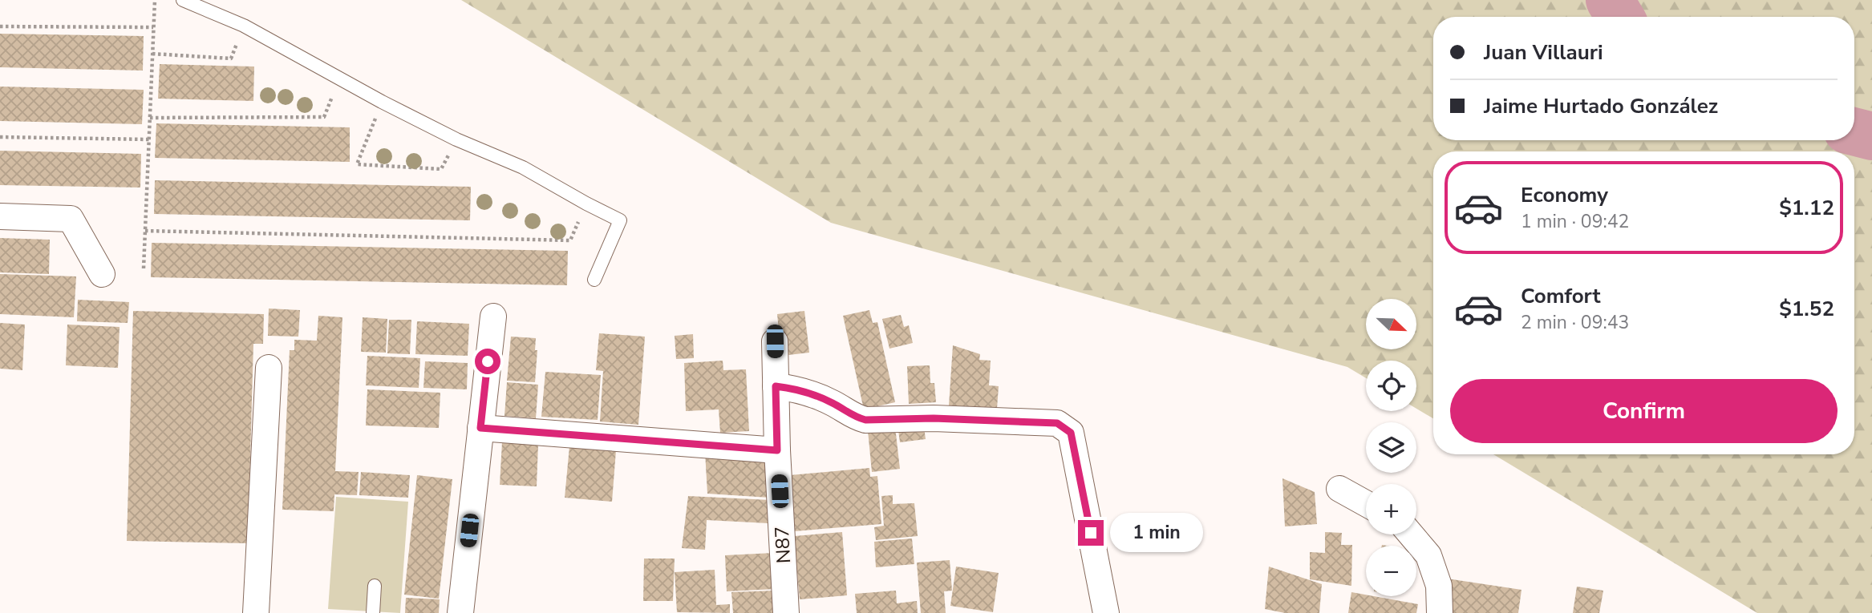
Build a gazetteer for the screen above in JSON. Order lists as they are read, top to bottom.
{
  "streets": {
    "street": ["N87"]
  },
  "north": "bottom right",
  "page": {
    "banner": ["Juan Villauri", "Jaime Hurtado González"],
    "list": [
      {
        "name": "Economy",
        "note": "1 min · 09:42",
        "value": "$1.12"
      },
      {
        "name": "Comfort",
        "note": "2 min · 09:43",
        "value": "$1.52"
      }
    ],
    "map_buttons": ["+", "−"],
    "buttons": "Confirm",
    "bubble": "1 min"
  }
}
